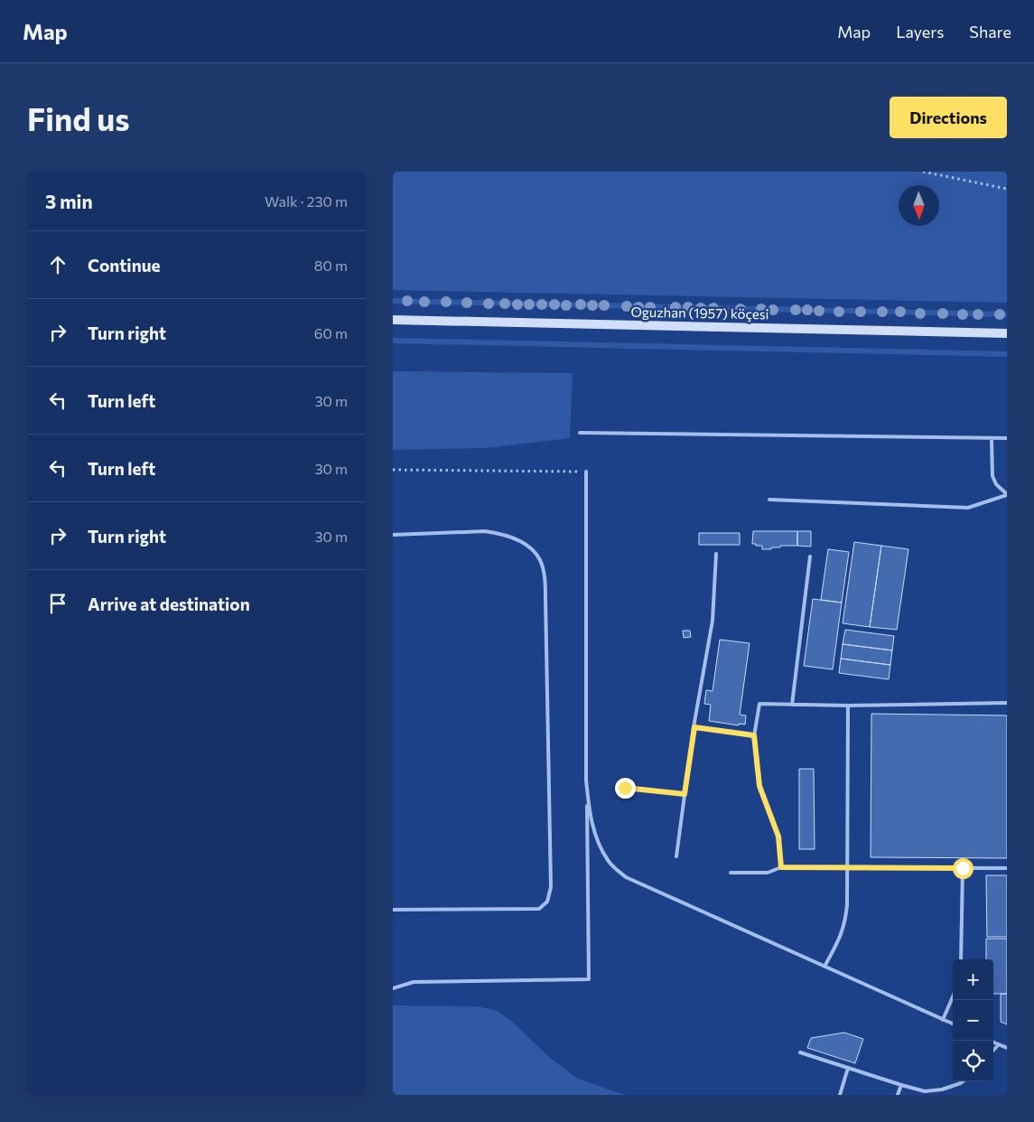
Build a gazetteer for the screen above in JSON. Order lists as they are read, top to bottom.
{
  "streets": {
    "main road": ["Oguzhan (1957) köçesi"]
  },
  "north": "bottom",
  "page": {
    "header": "Map",
    "nav": ["Map", "Layers", "Share"],
    "buttons": "Directions",
    "title": "Find us",
    "heading": ["3 min", "Walk · 230 m"],
    "list": [
      ["Continue", "80 m"],
      ["Turn right", "60 m"],
      ["Turn left", "30 m"],
      ["Turn left", "30 m"],
      ["Turn right", "30 m"],
      "Arrive at destination"
    ],
    "map_buttons": ["+", "−"]
  }
}
